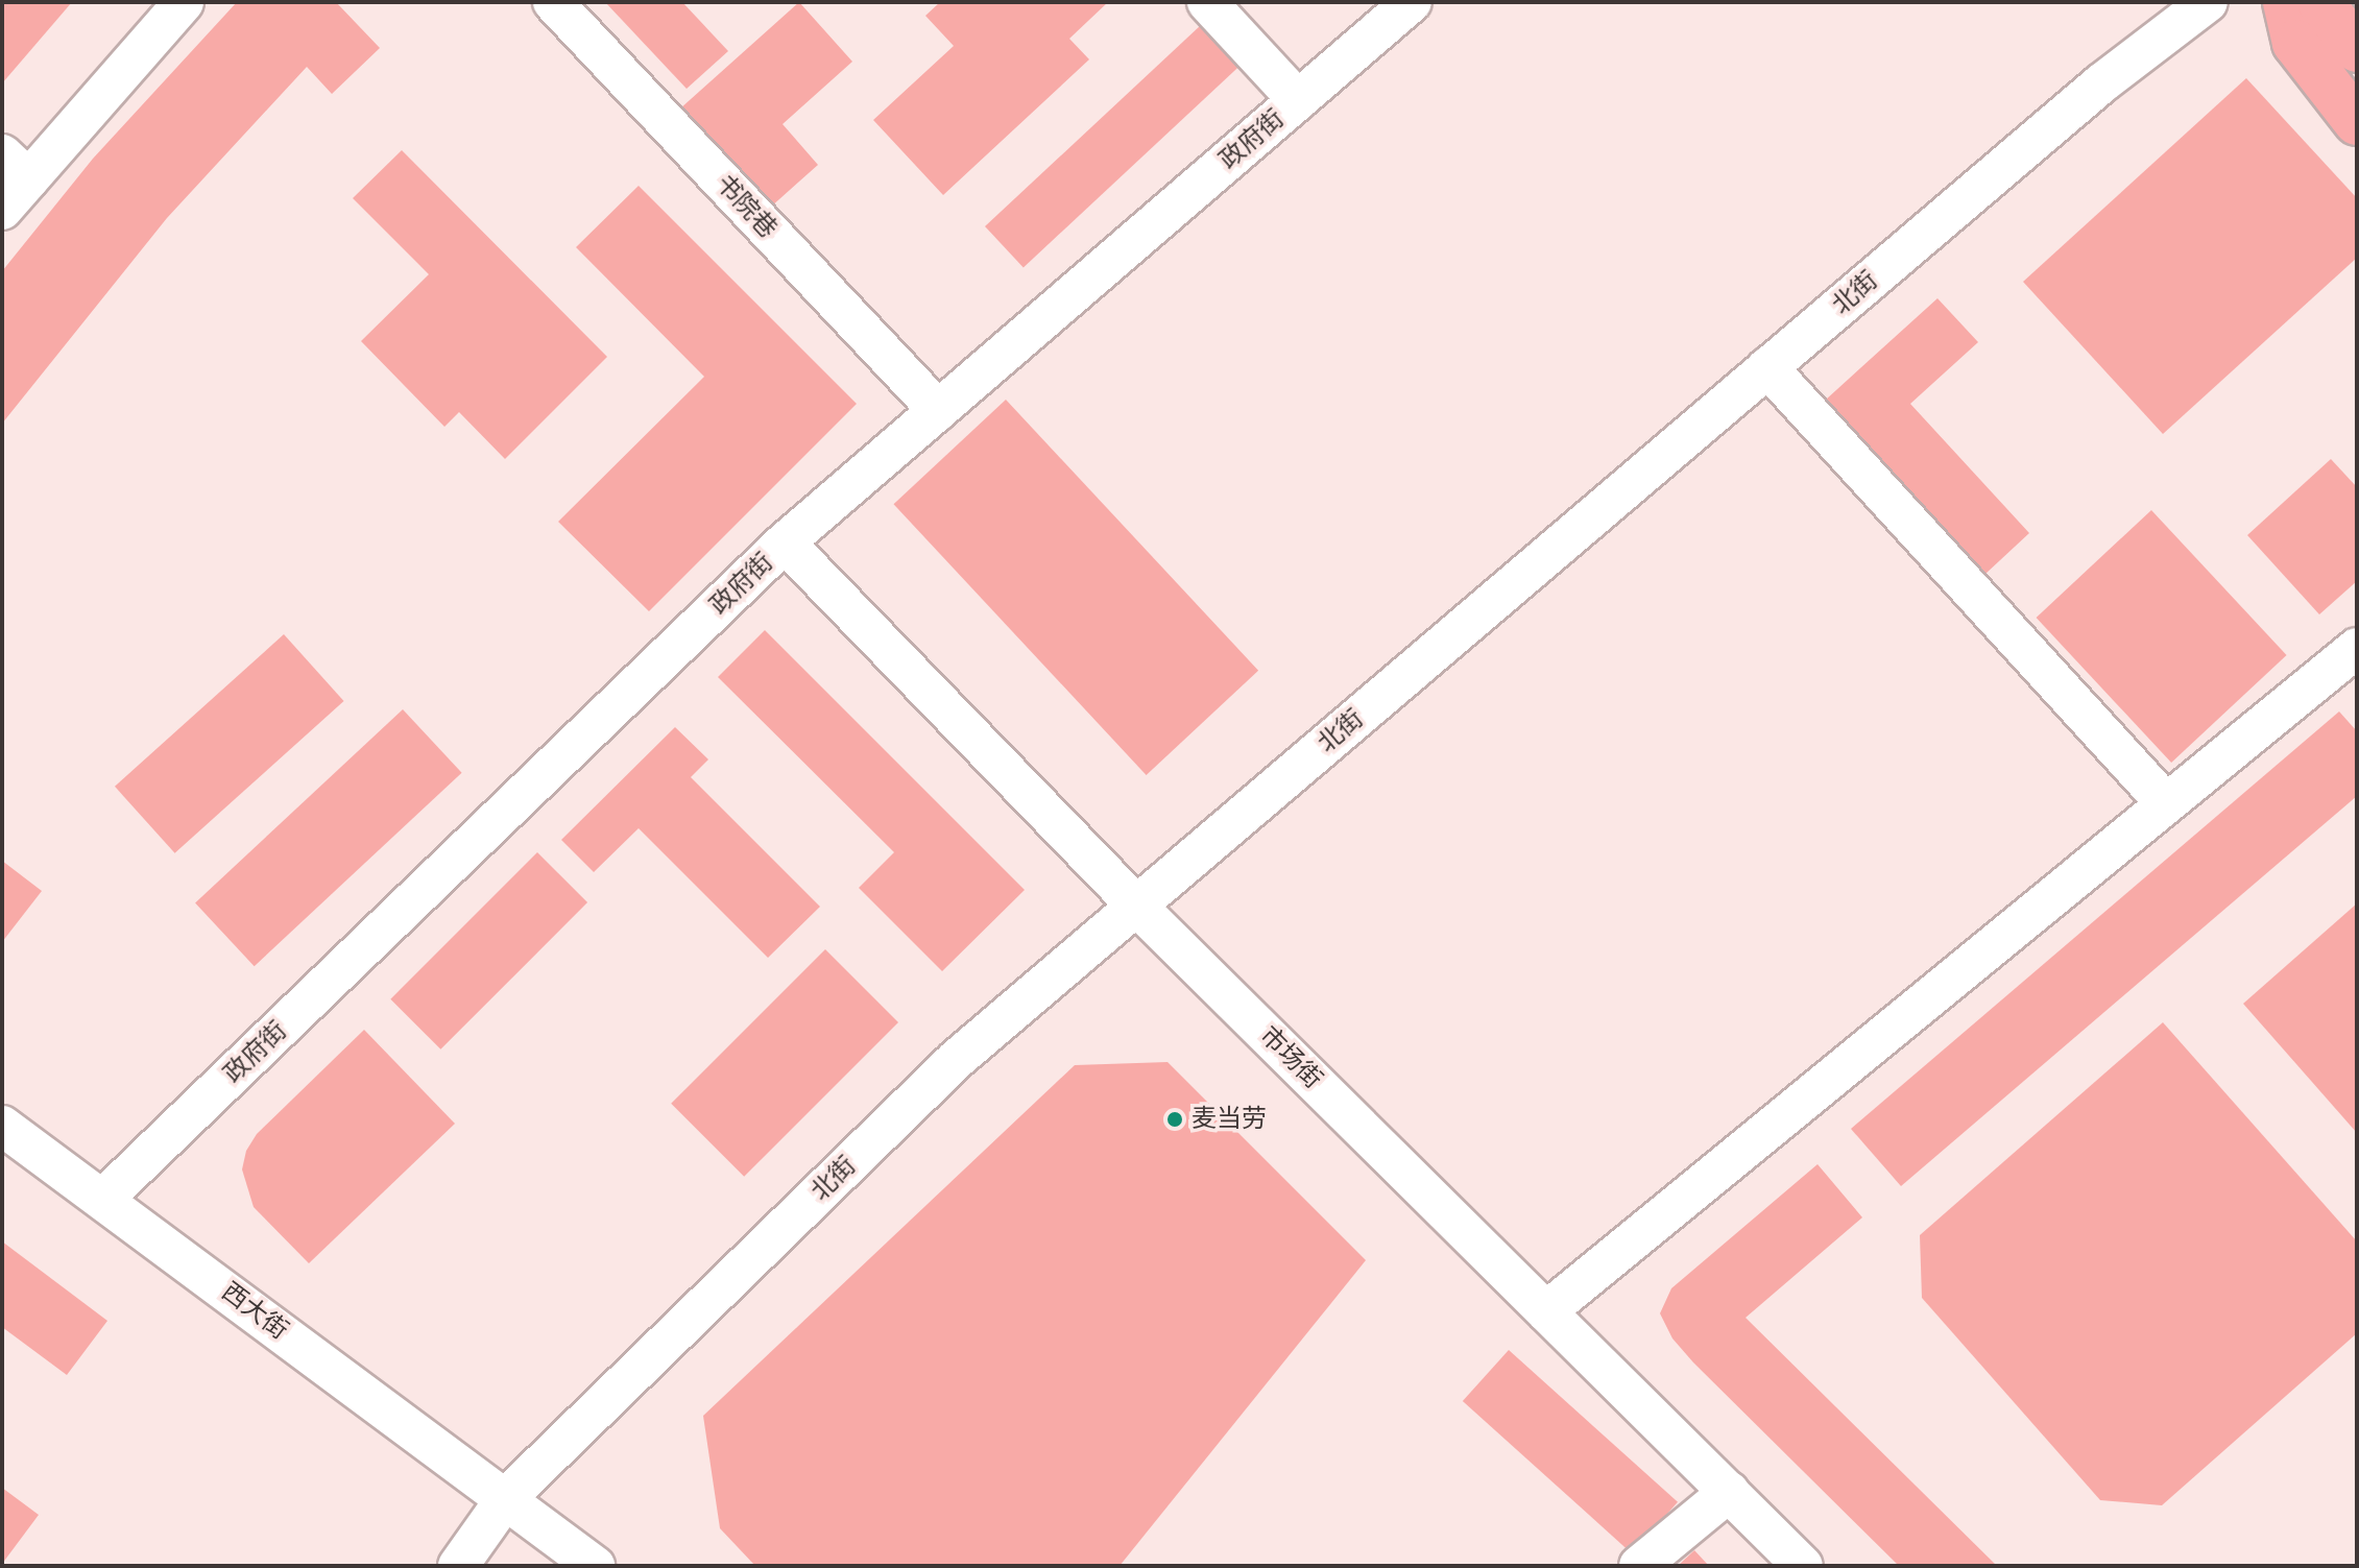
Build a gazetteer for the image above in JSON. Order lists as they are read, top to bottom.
{
  "streets": {
    "street": [
      "政府街",
      "书院巷",
      "北街",
      "市场街",
      "西大街"
    ]
  },
  "crossings": [
    ["政府街", "书院巷"],
    ["政府街", "市场街"],
    ["政府街", "西大街"],
    ["北街", "市场街"],
    ["北街", "西大街"]
  ],
  "places": ["麦当劳"]
}
